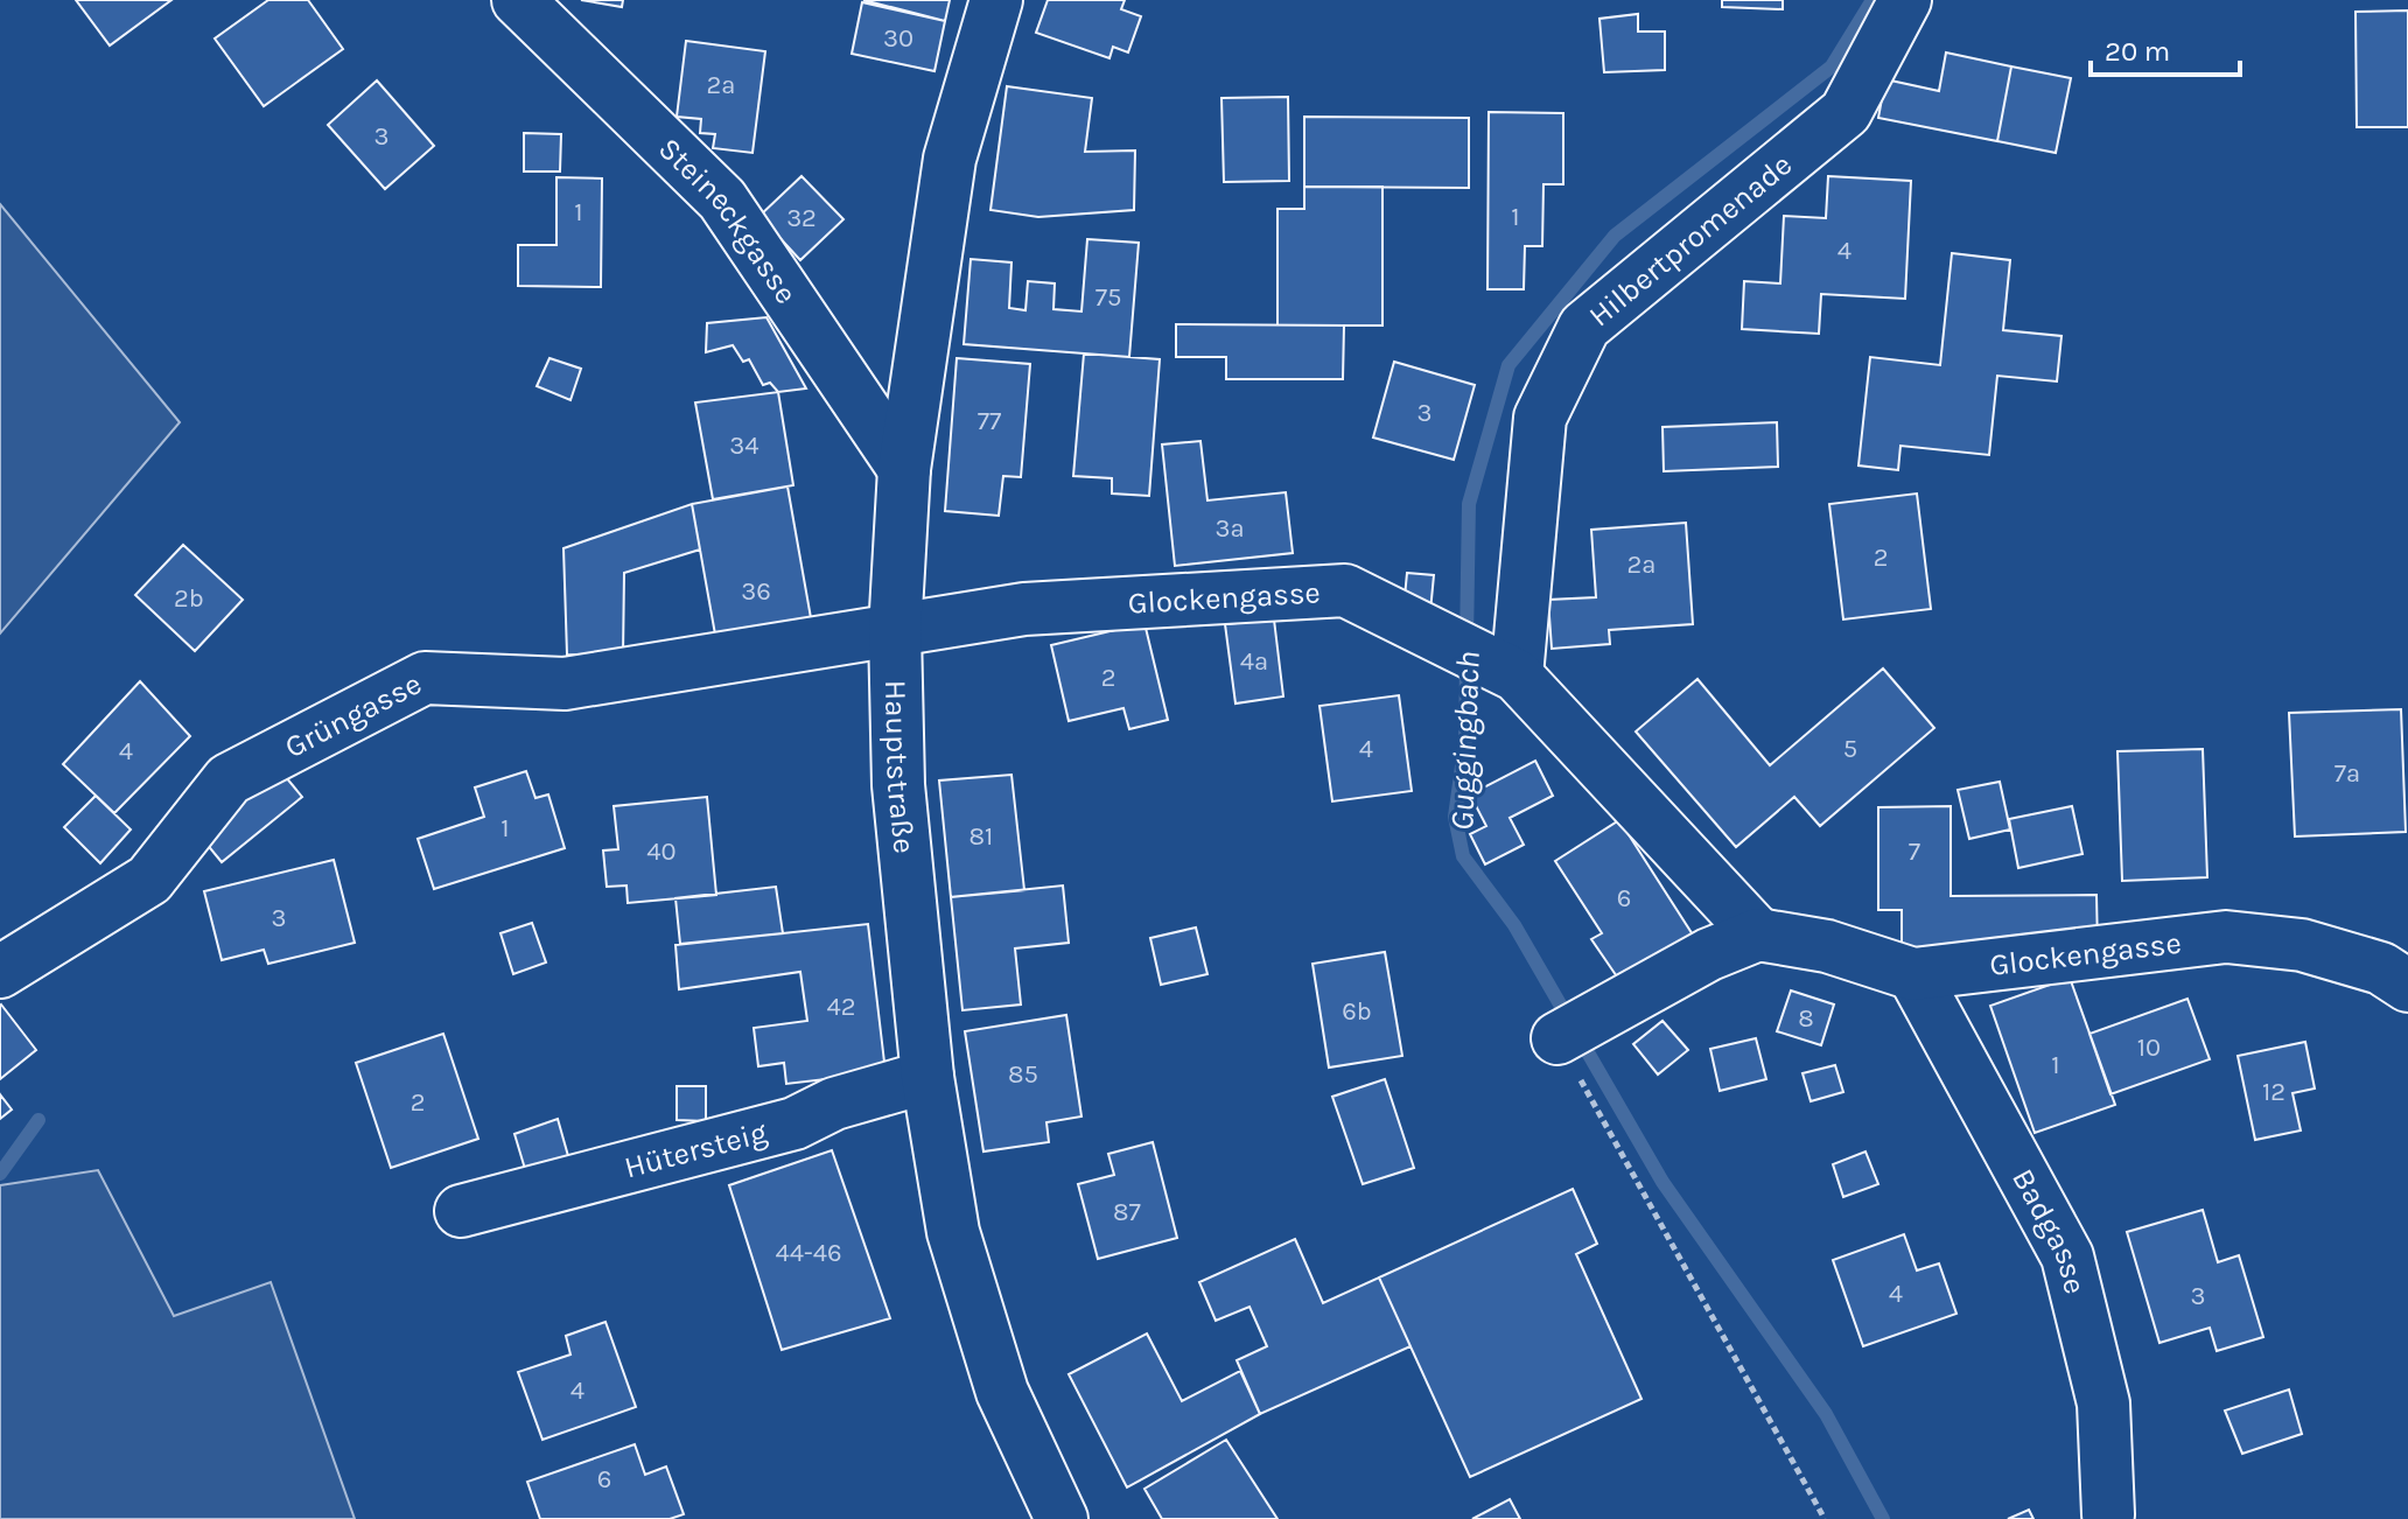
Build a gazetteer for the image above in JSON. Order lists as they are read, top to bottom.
{
  "streets": {
    "street": [
      "Steineckgasse",
      "Hilbertpromenade",
      "Glockengasse",
      "Grüngasse",
      "Hauptstraße",
      "Hütersteig",
      "Badgasse"
    ]
  },
  "crossings": [
    ["Steineckgasse", "Hauptstraße"],
    ["Hilbertpromenade", "Glockengasse"],
    ["Glockengasse", "Grüngasse"],
    ["Glockengasse", "Hauptstraße"],
    ["Glockengasse", "Badgasse"],
    ["Grüngasse", "Hauptstraße"],
    ["Hauptstraße", "Hütersteig"]
  ],
  "water": ["Guggingbach"],
  "house_numbers": [
    "30",
    "2a",
    "3",
    "1",
    "1",
    "32",
    "4",
    "75",
    "3",
    "77",
    "34",
    "3a",
    "2",
    "2a",
    "36",
    "2b",
    "4a",
    "2",
    "4",
    "5",
    "4",
    "7a",
    "1",
    "81",
    "40",
    "7",
    "6",
    "3",
    "42",
    "6b",
    "8",
    "10",
    "1",
    "85",
    "12",
    "2",
    "87",
    "44-46",
    "4",
    "3",
    "4",
    "6"
  ],
  "scale_bar": "20 m"
}
